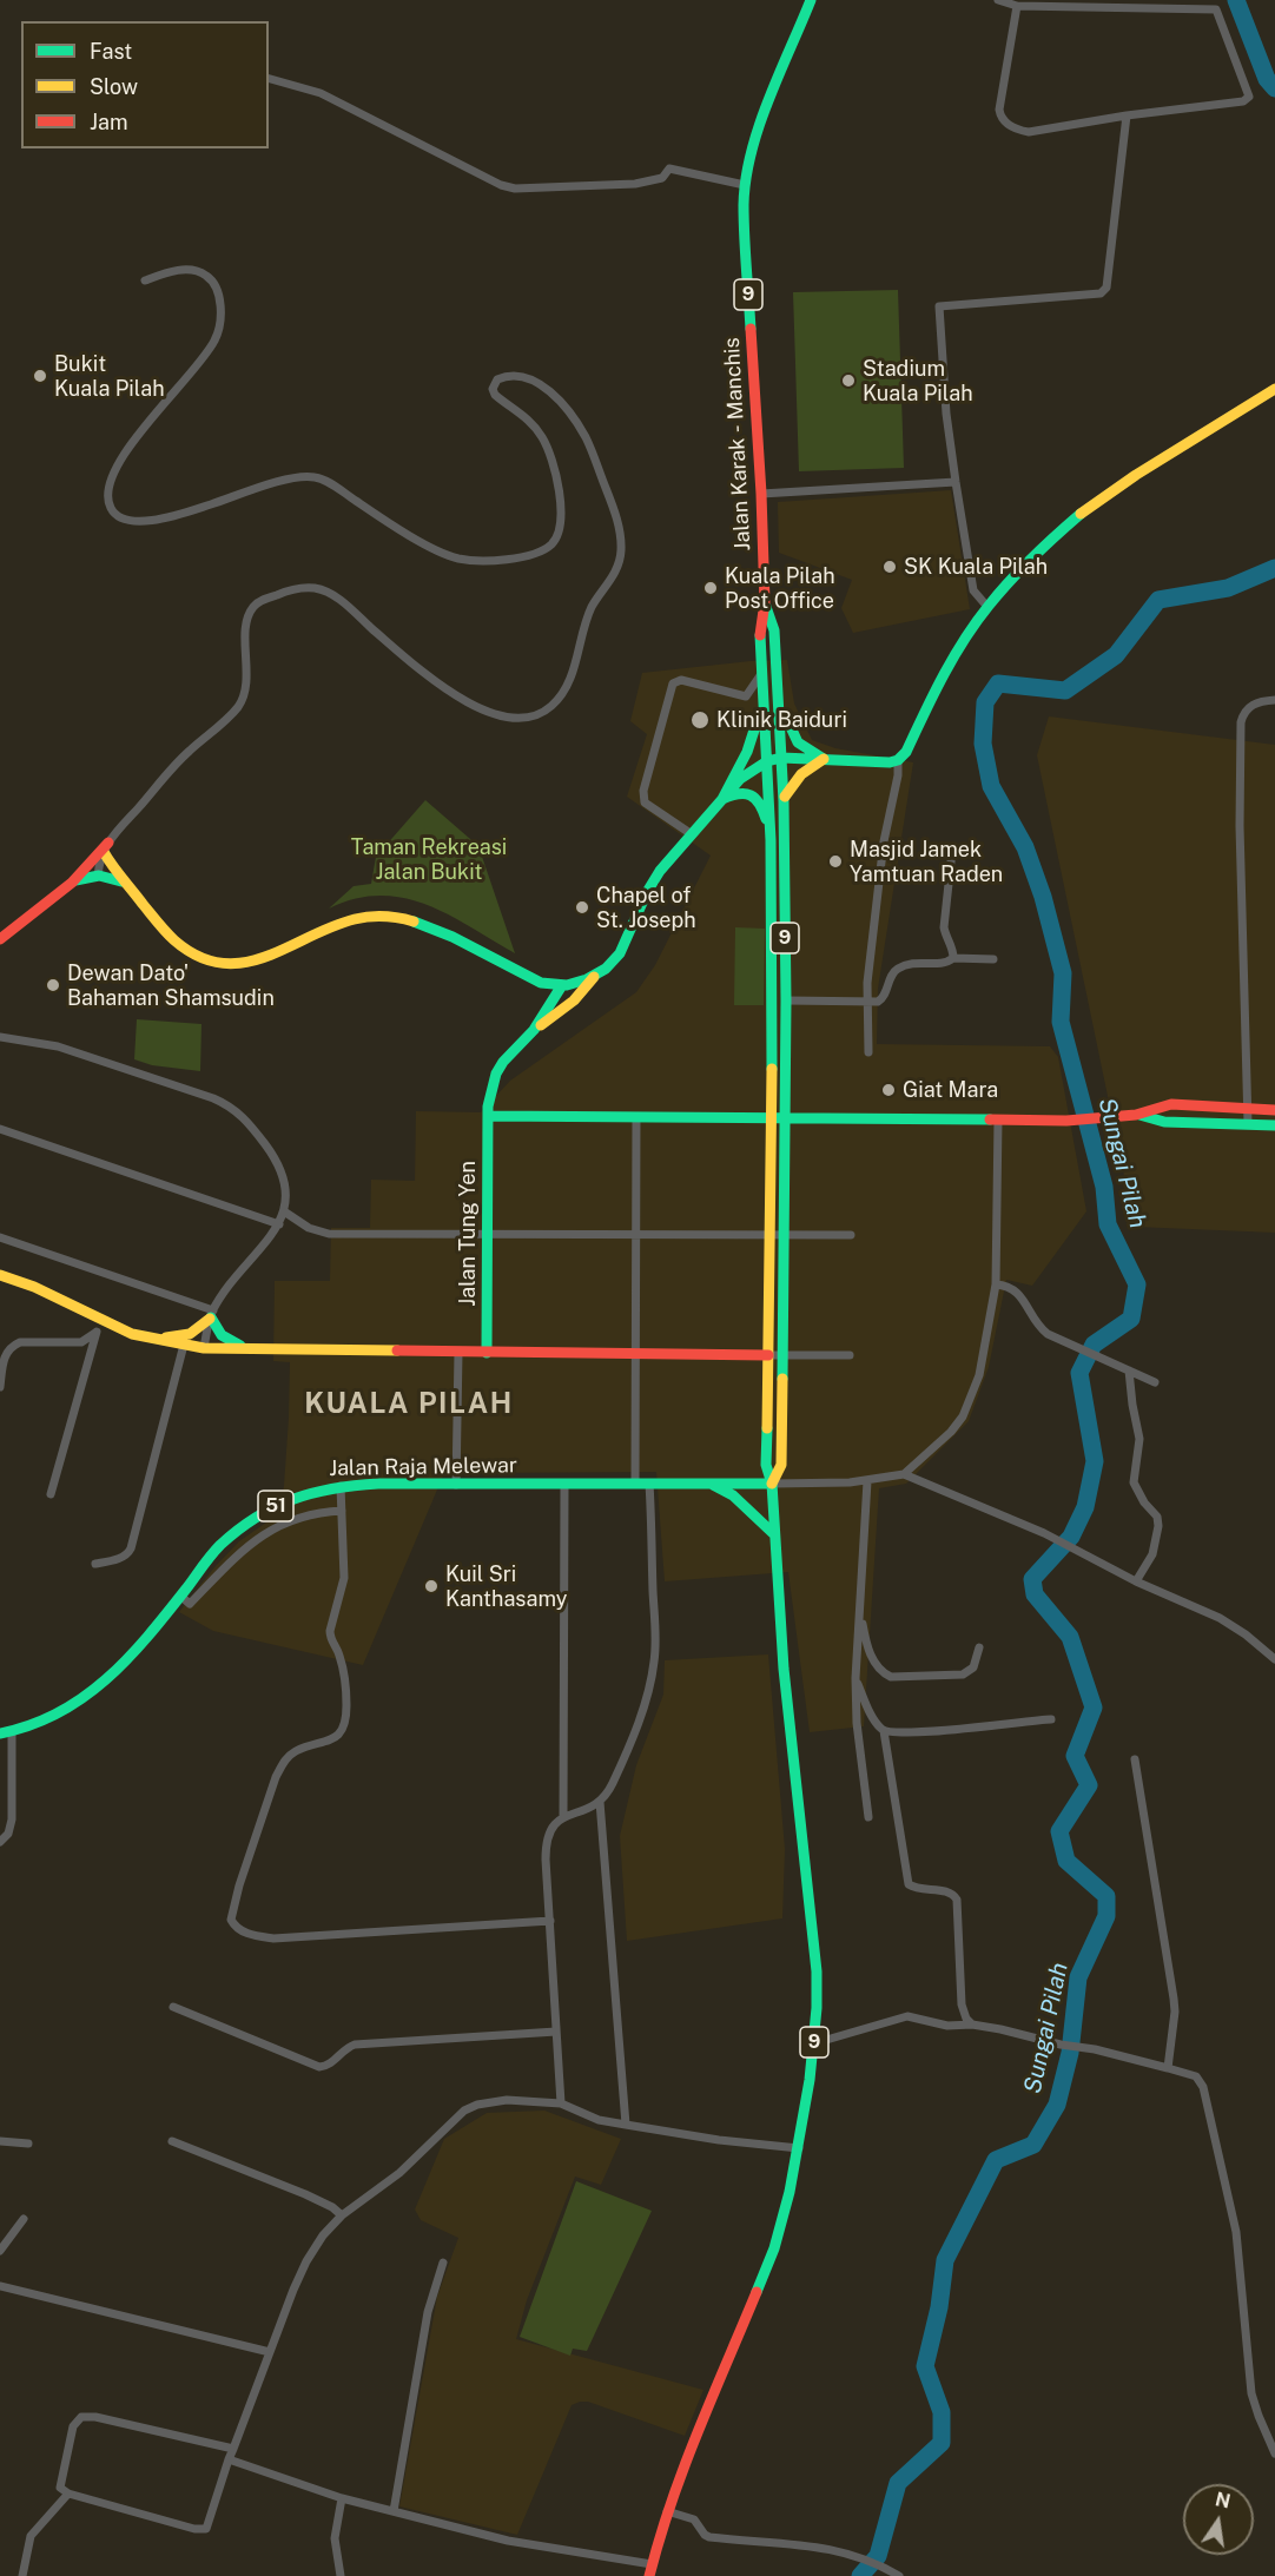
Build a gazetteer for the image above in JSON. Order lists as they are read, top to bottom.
{
  "streets": {
    "main road": [
      "9",
      "Jalan Karak - Manchis",
      "Jalan Tung Yen",
      "Jalan Raja Melewar",
      "51"
    ]
  },
  "crossings": [
    ["9", "Jalan Karak - Manchis"],
    ["9", "Jalan Raja Melewar"]
  ],
  "districts": ["KUALA PILAH"],
  "water": ["Sungai Pilah"],
  "parks": ["Taman Rekreasi Jalan Bukit"],
  "places": [
    "Bukit Kuala Pilah",
    "Stadium Kuala Pilah",
    "SK Kuala Pilah",
    "Kuala Pilah Post Office",
    "Klinik Baiduri",
    "Masjid Jamek Yamtuan Raden",
    "Chapel of St. Joseph",
    "Dewan Dato' Bahaman Shamsudin",
    "Giat Mara",
    "Kuil Sri Kanthasamy"
  ],
  "legend": ["Fast", "Slow", "Jam"],
  "north": "top"
}
